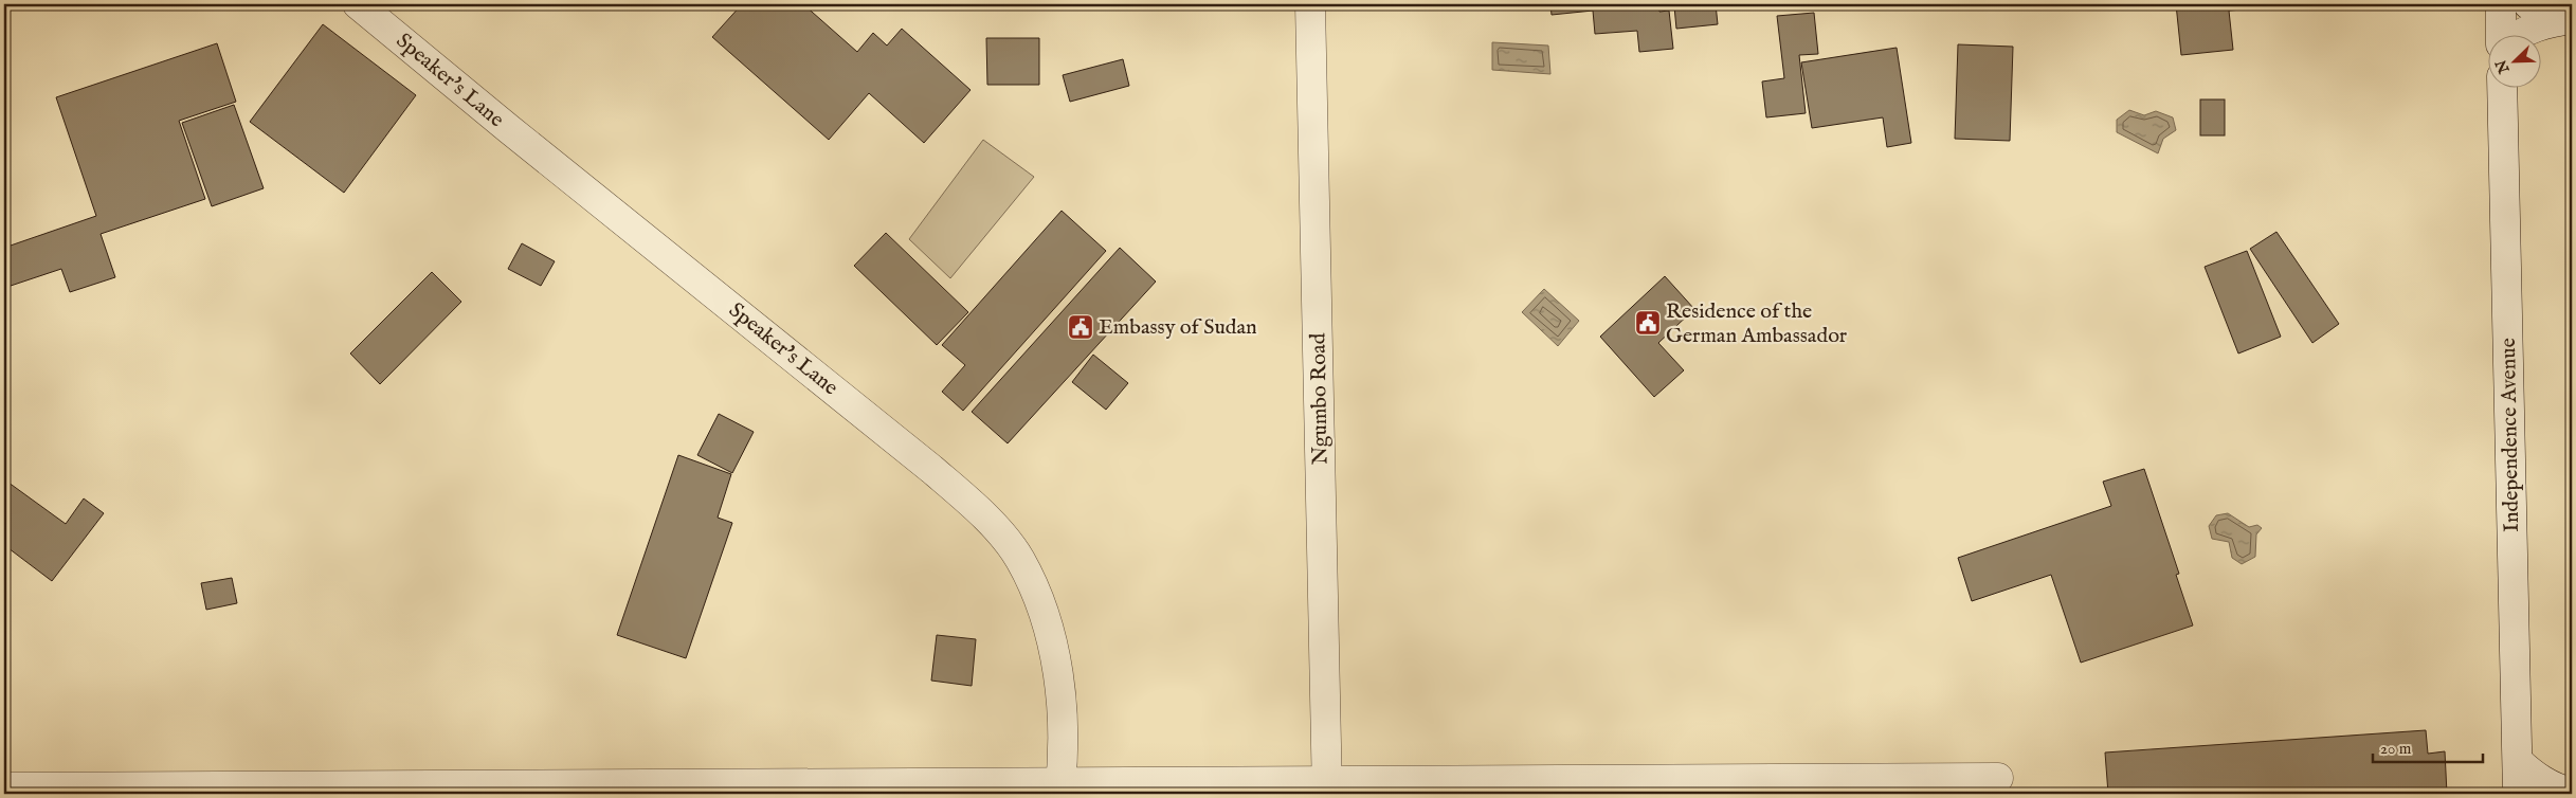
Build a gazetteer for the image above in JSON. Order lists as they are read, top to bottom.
{
  "streets": {
    "street": ["Speaker's Lane", "Ngumbo Road", "Independence Avenue"]
  },
  "places": {
    "public building": ["Residence of the German Ambassador", "Embassy of Sudan"]
  },
  "scale_bar": "20 m",
  "north": "bottom left"
}
